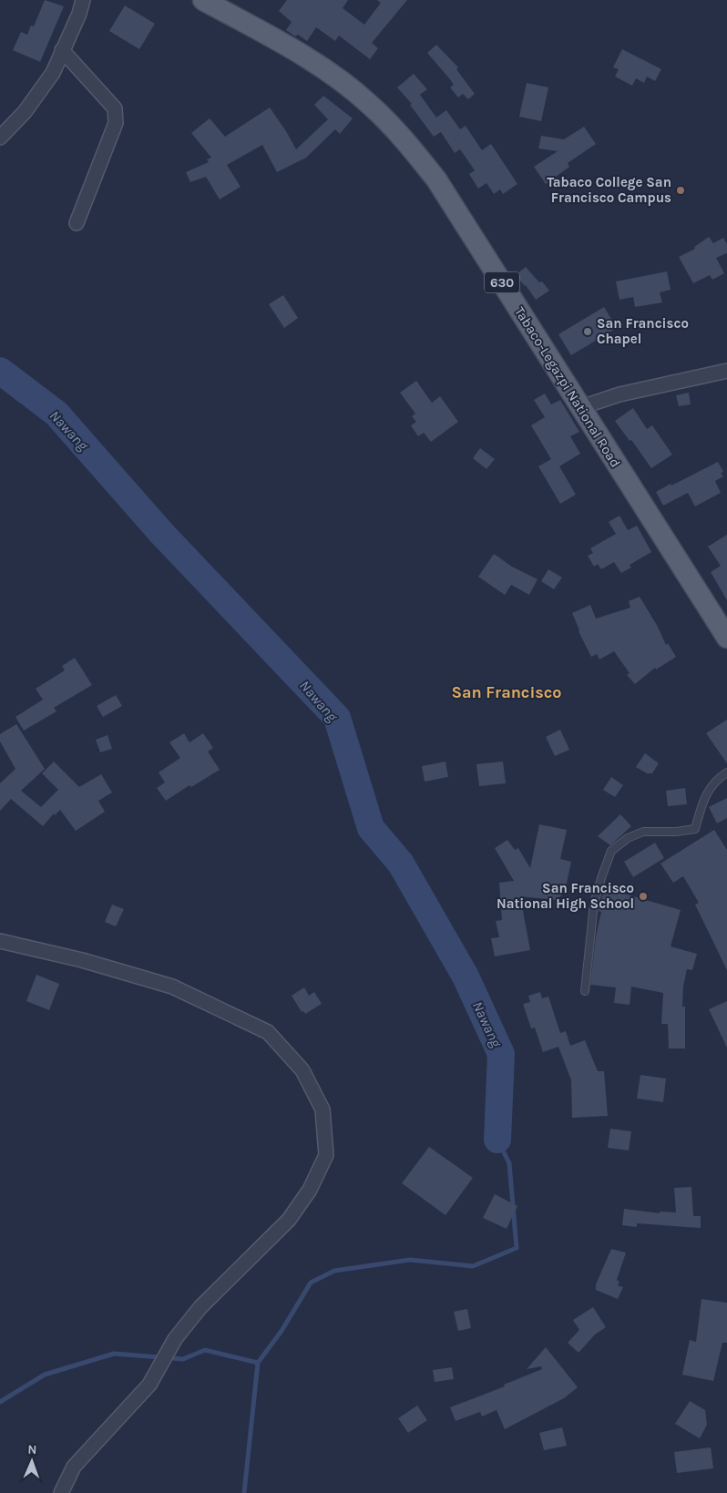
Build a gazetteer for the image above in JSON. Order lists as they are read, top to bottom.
{
  "streets": {
    "main road": ["630", "Tabaco-Legazpi National Road"]
  },
  "districts": ["San Francisco"],
  "water": ["Nawang"],
  "places": ["Tabaco College San Francisco Campus", "San Francisco Chapel", "San Francisco National High School"],
  "north": "top"
}
